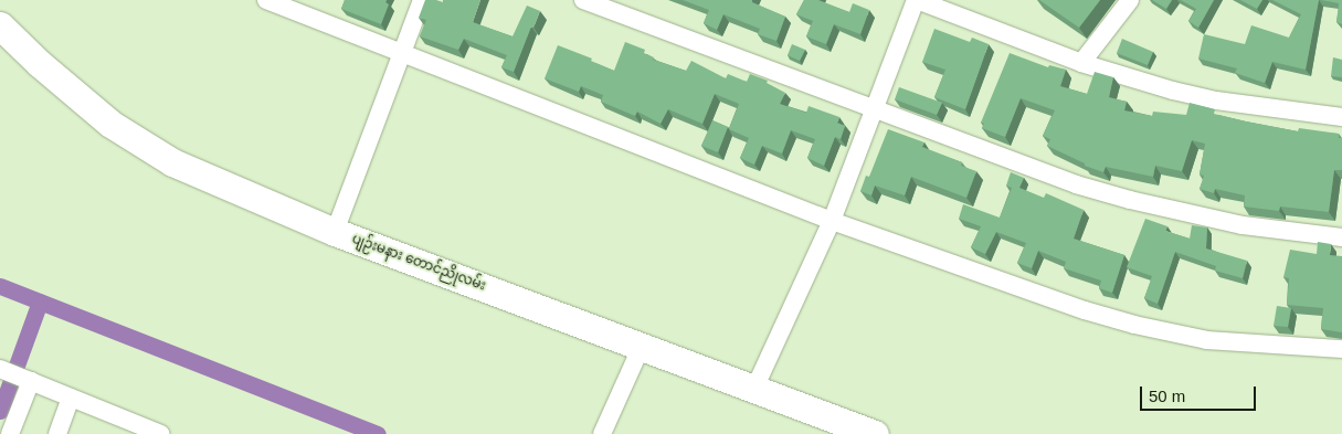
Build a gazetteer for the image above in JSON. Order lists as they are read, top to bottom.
{
  "streets": {
    "main road": ["ပျဉ်းမနား တောင်ညိုလမ်း"]
  },
  "scale_bar": "50 m"
}
